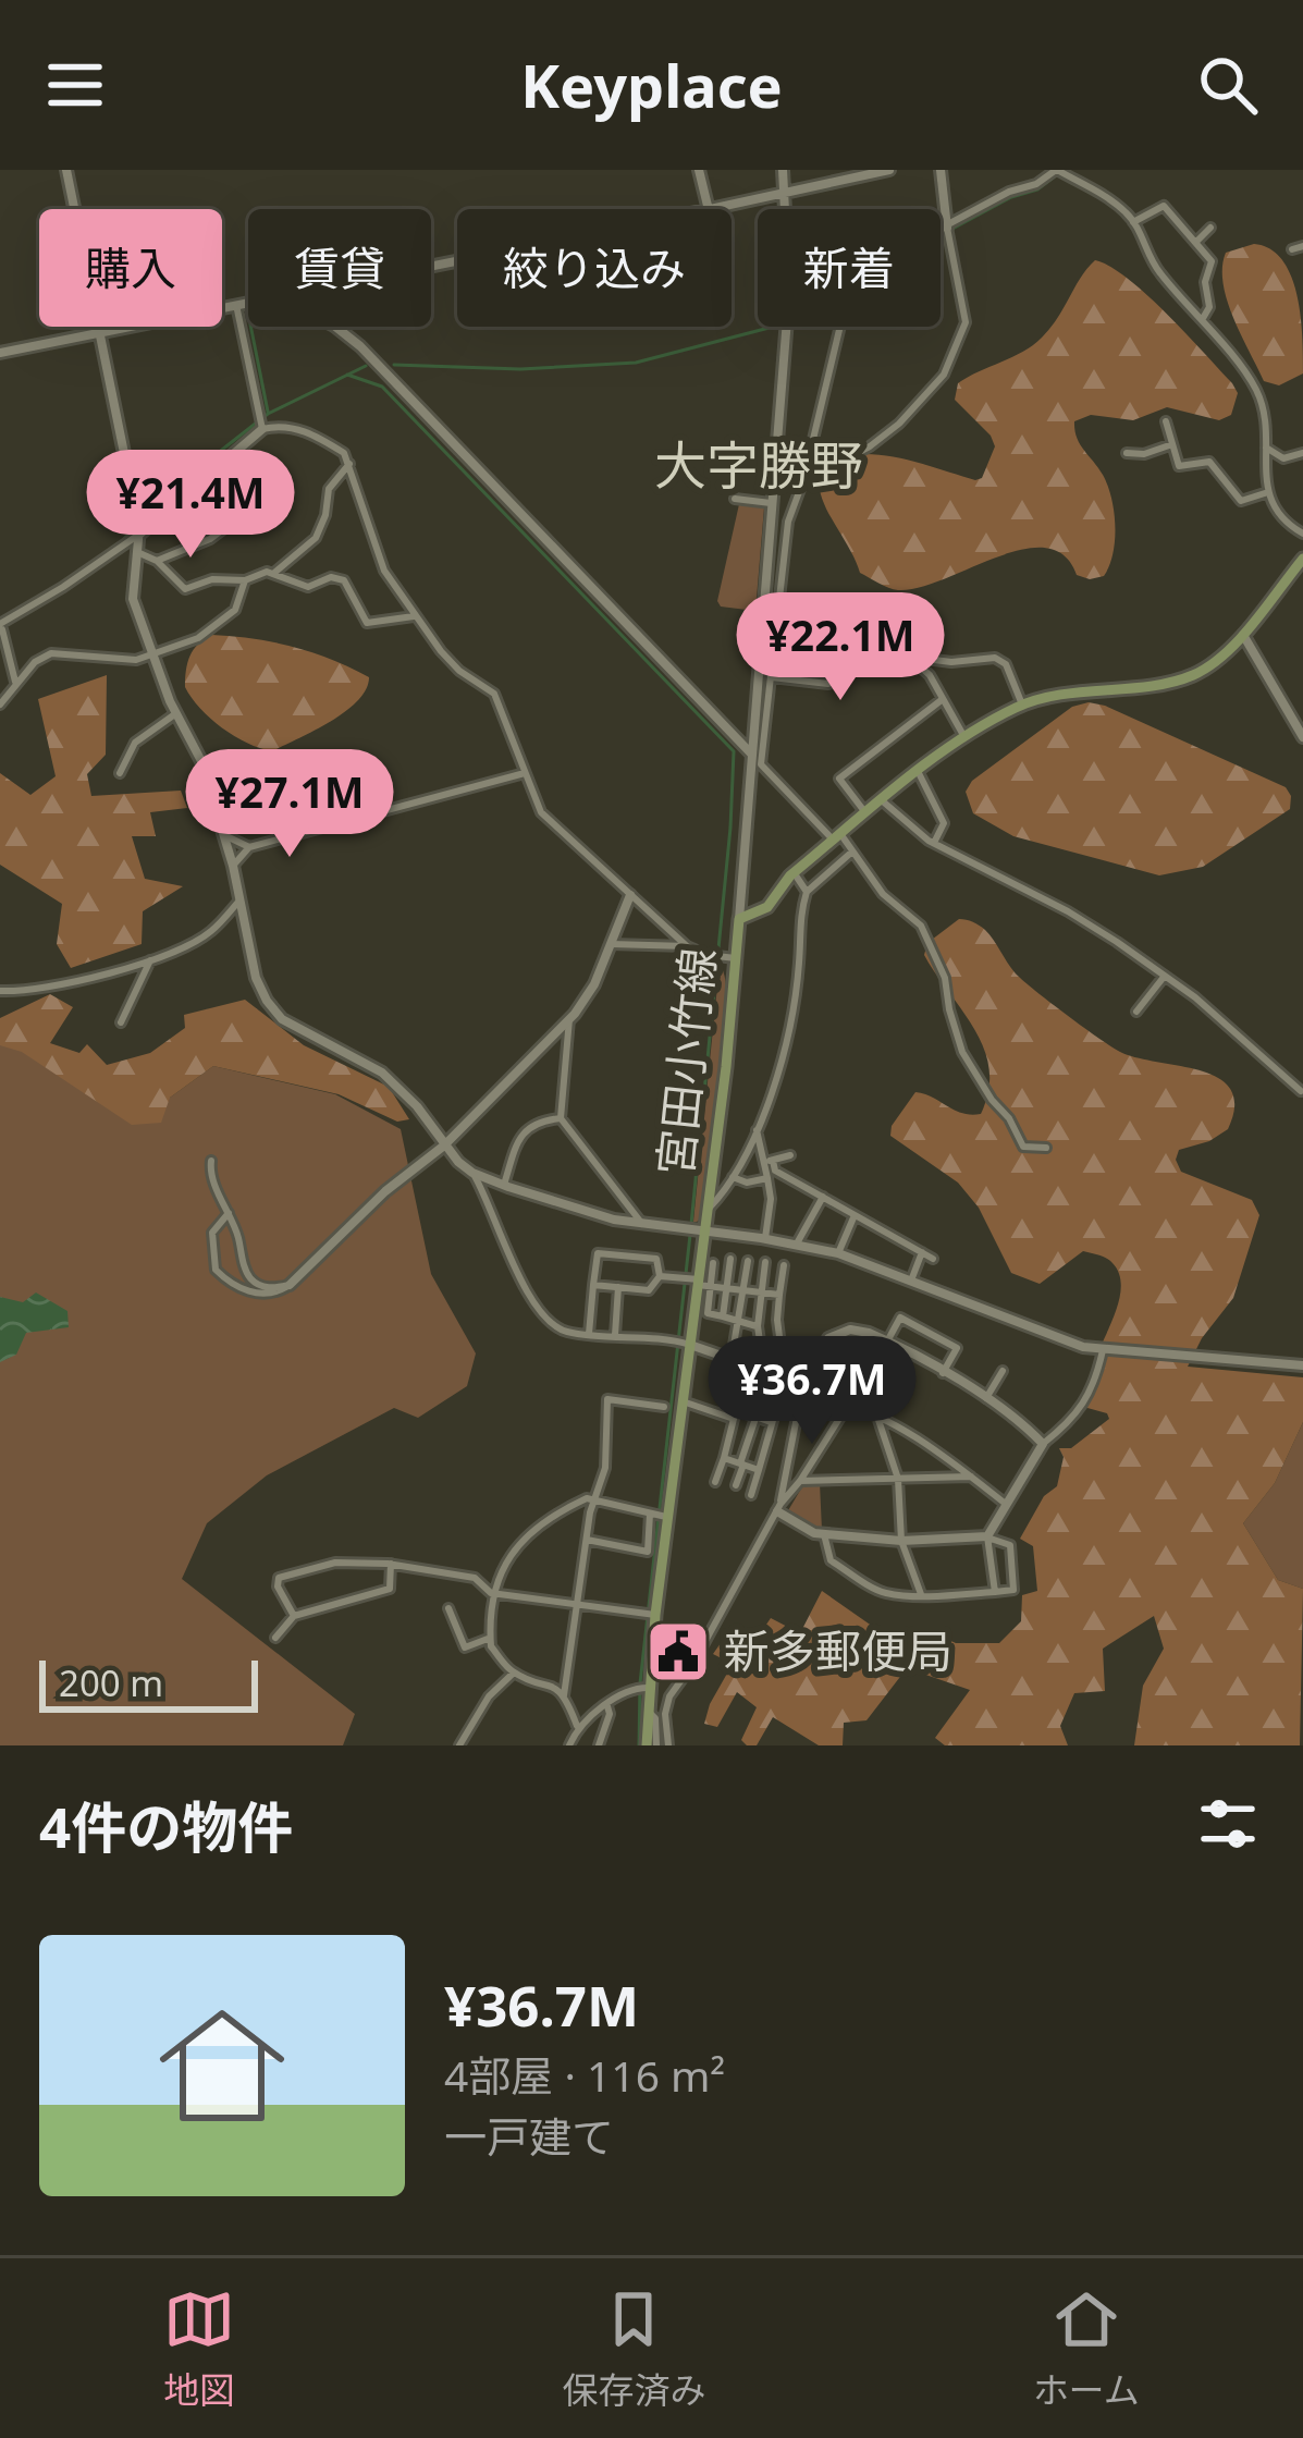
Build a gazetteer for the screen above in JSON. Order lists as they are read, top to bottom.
{
  "streets": {
    "main road": ["宮田小竹線"]
  },
  "districts": ["大字勝野"],
  "places": {
    "public building": ["新多郵便局"]
  },
  "scale_bar": "200 m",
  "page": {
    "header": "Keyplace",
    "chip": [
      "購入",
      "賃貸",
      "絞り込み",
      "新着"
    ],
    "price": [
      "¥21.4M",
      "¥22.1M",
      "¥27.1M",
      "¥36.7M"
    ],
    "scale": "200 m",
    "heading": "4件の物件",
    "list": [
      {
        "name": "¥36.7M",
        "note": "4部屋 · 116 m² · 一戸建て"
      }
    ],
    "tabs": ["地図", "保存済み", "ホーム"]
  }
}
